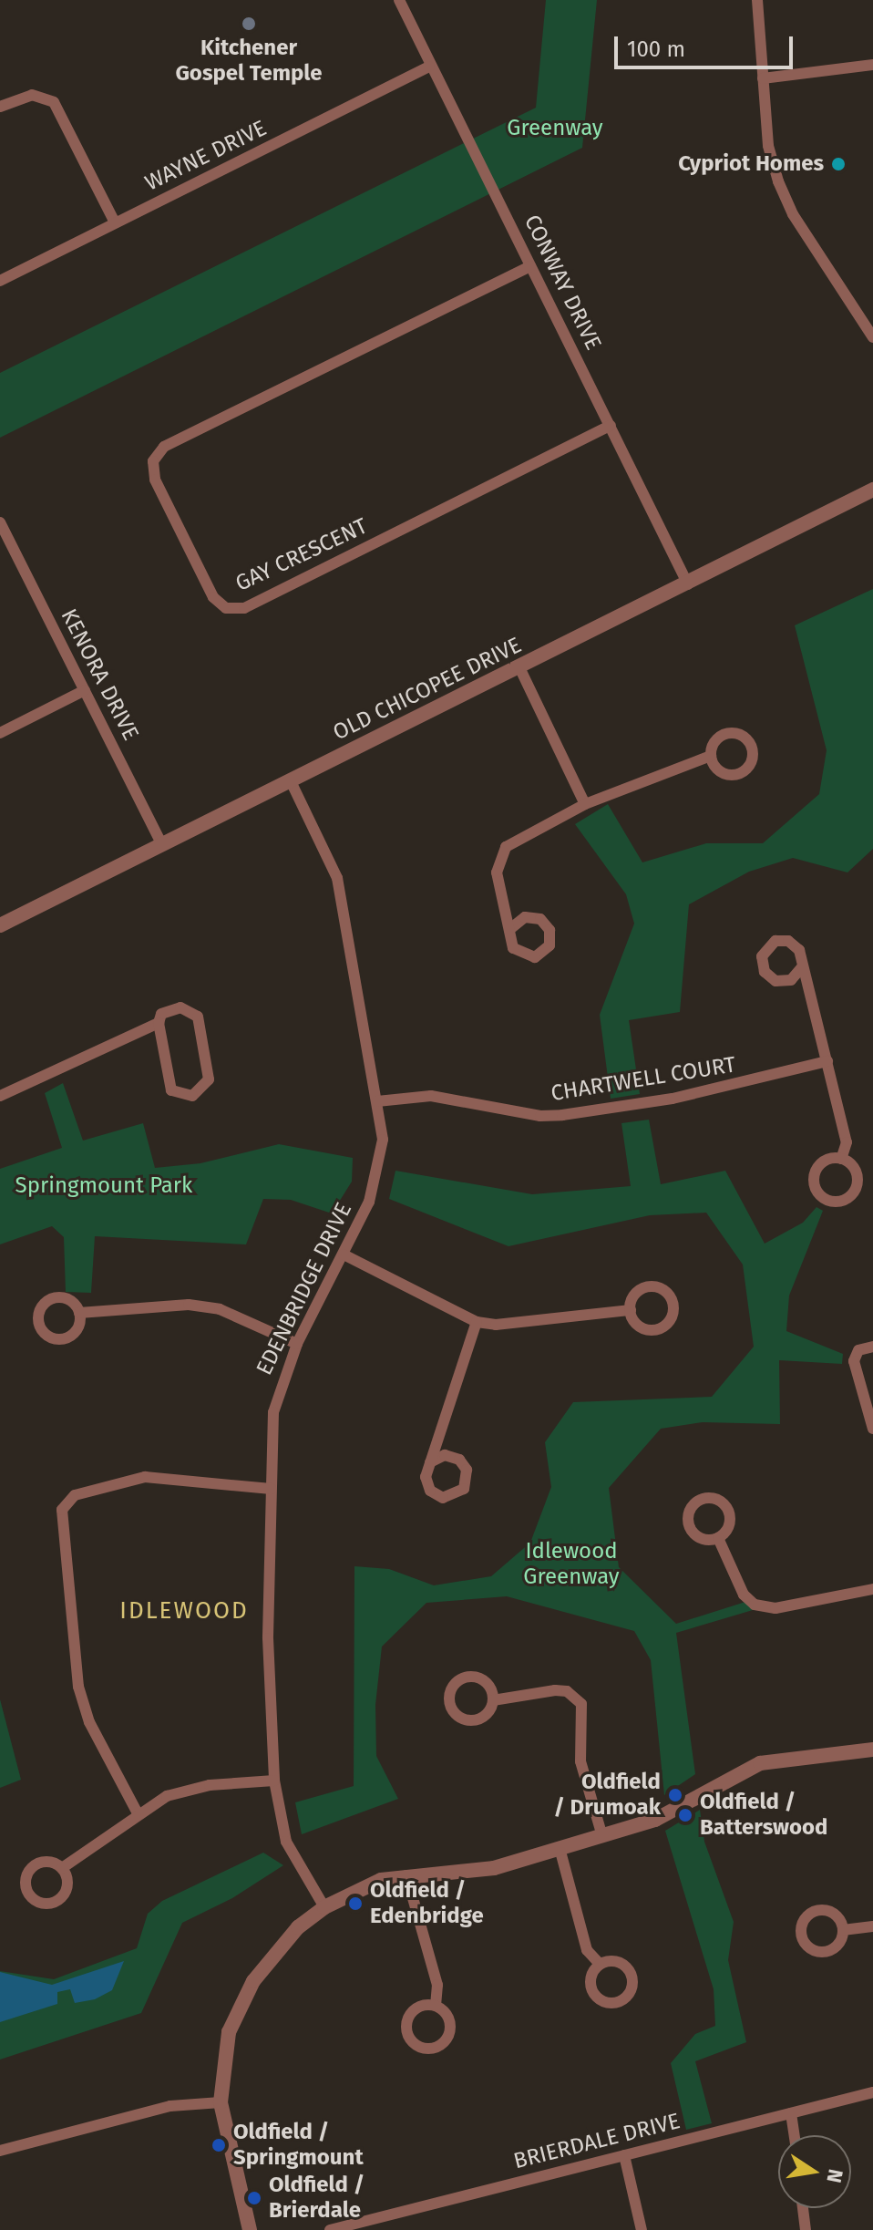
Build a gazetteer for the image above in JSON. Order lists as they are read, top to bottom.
{
  "streets": {
    "street": [
      "WAYNE DRIVE",
      "CONWAY DRIVE",
      "GAY CRESCENT",
      "KENORA DRIVE",
      "OLD CHICOPEE DRIVE",
      "CHARTWELL COURT",
      "EDENBRIDGE DRIVE",
      "BRIERDALE DRIVE"
    ]
  },
  "crossings": [
    ["WAYNE DRIVE", "CONWAY DRIVE"],
    ["CONWAY DRIVE", "GAY CRESCENT"],
    ["CONWAY DRIVE", "OLD CHICOPEE DRIVE"],
    ["KENORA DRIVE", "OLD CHICOPEE DRIVE"],
    ["OLD CHICOPEE DRIVE", "EDENBRIDGE DRIVE"],
    ["CHARTWELL COURT", "EDENBRIDGE DRIVE"]
  ],
  "districts": ["IDLEWOOD"],
  "parks": ["Greenway", "Springmount Park", "Idlewood Greenway"],
  "places": [
    "Kitchener Gospel Temple",
    "Cypriot Homes",
    "Oldfield / Drumoak",
    "Oldfield / Batterswood",
    "Oldfield / Edenbridge",
    "Oldfield / Springmount",
    "Oldfield / Brierdale"
  ],
  "scale_bar": "100 m",
  "north": "right"
}
